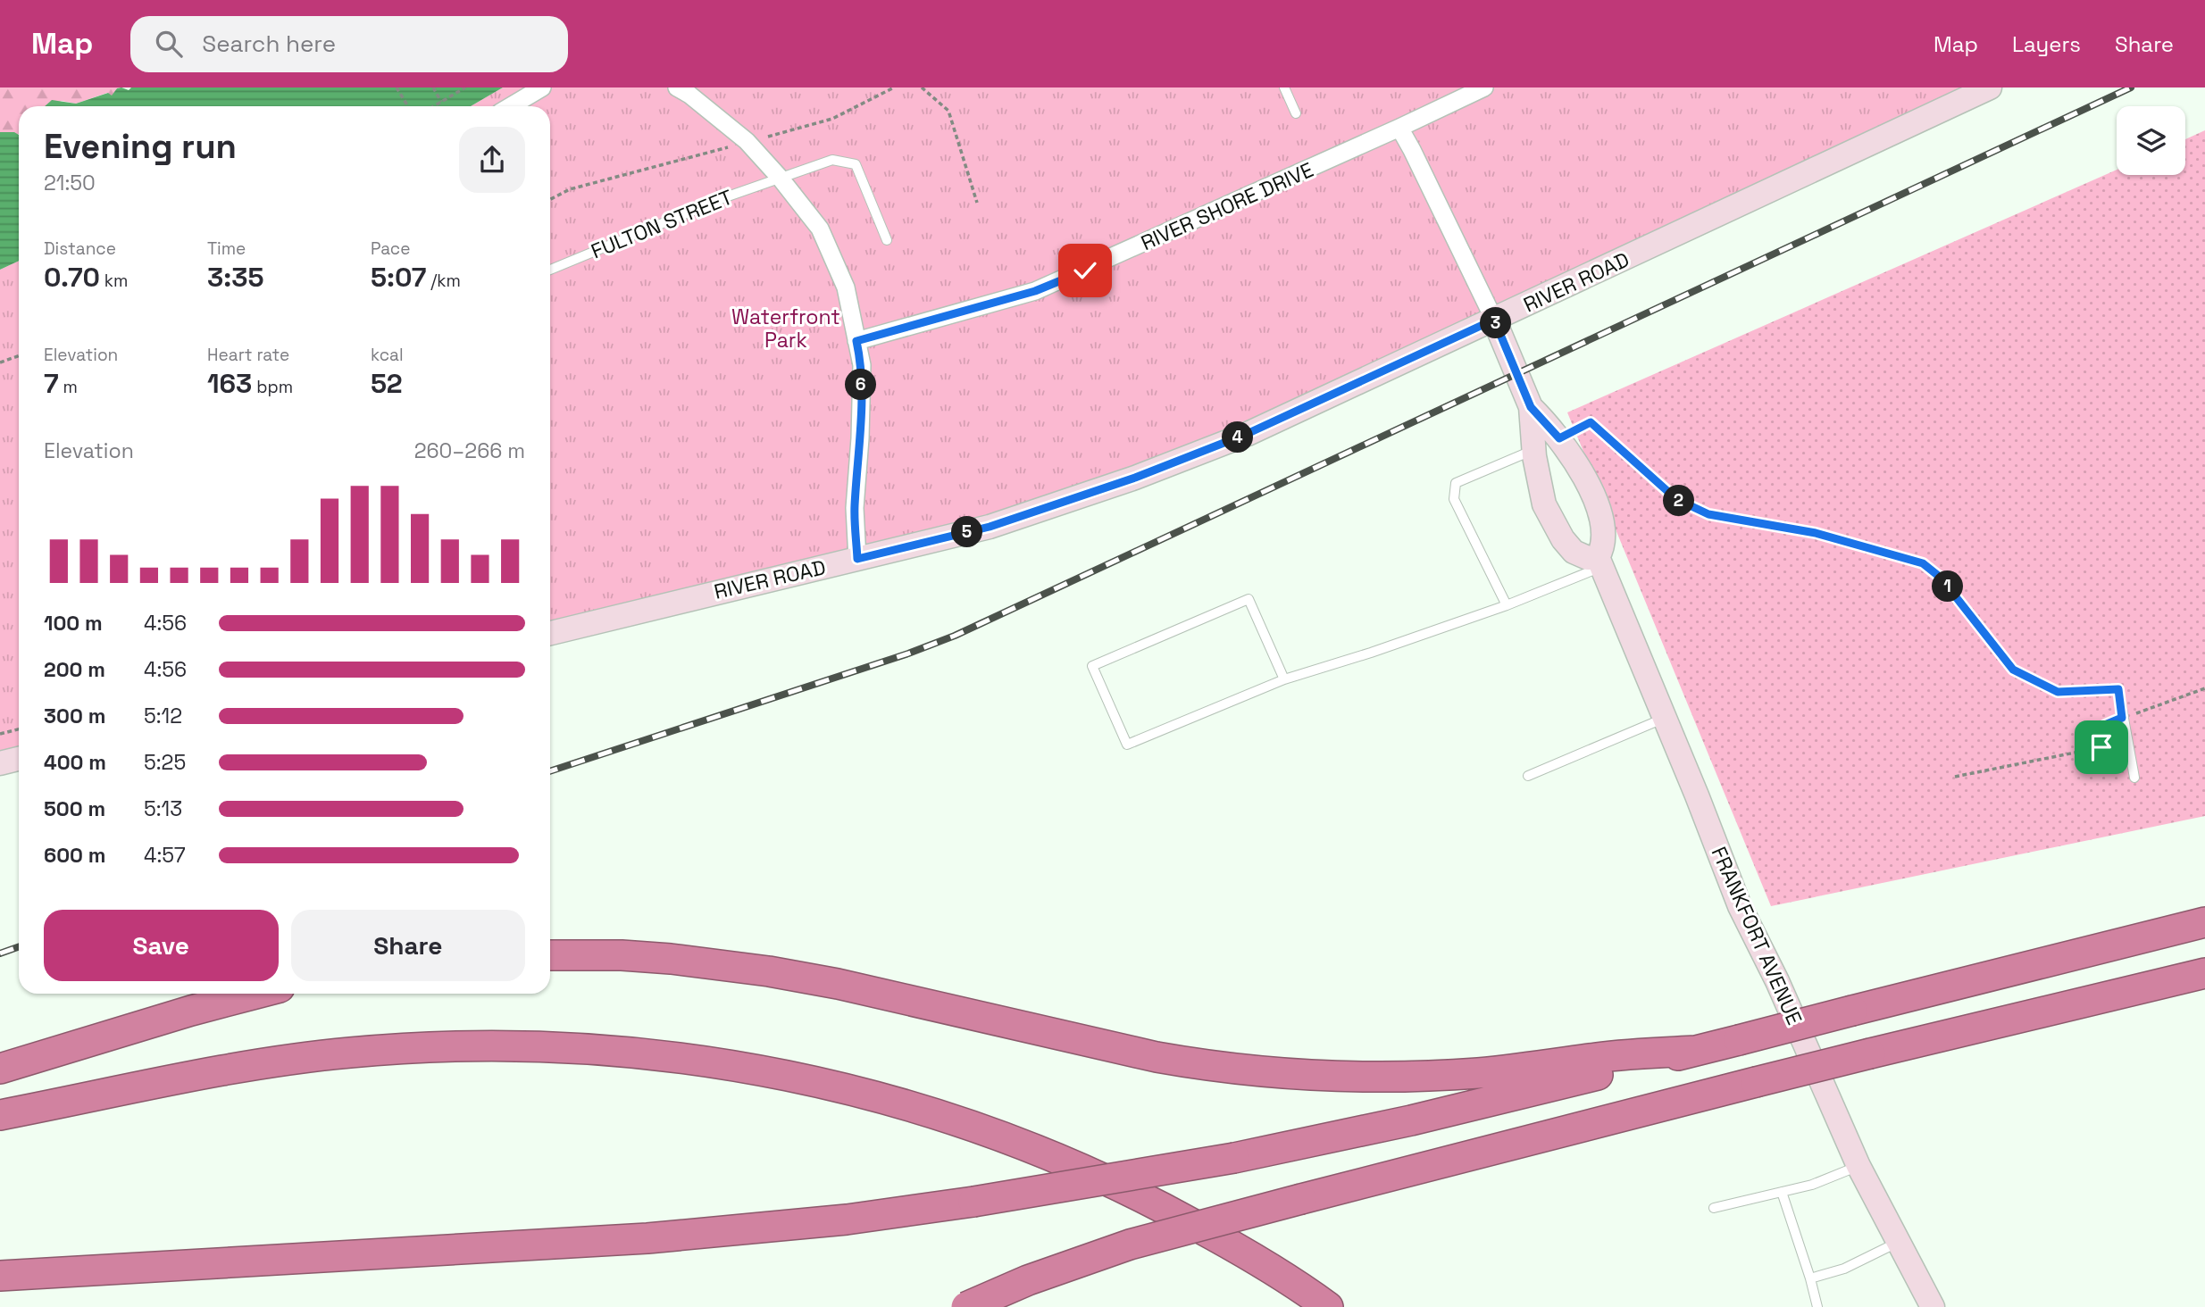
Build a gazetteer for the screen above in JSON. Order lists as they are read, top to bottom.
{
  "streets": {
    "street": ["RIVER SHORE DRIVE", "RIVER ROAD", "FRANKFORT AVENUE"],
    "lane": ["FULTON STREET"]
  },
  "parks": ["Waterfront Park"],
  "page": {
    "header": "Map",
    "search": "Search here",
    "nav": ["Map", "Layers", "Share"],
    "heading": ["Evening run", "21:50"],
    "stats": [
      ["Distance", "0.70 km"],
      ["Time", "3:35"],
      ["Pace", "5:07 /km"],
      ["Elevation", "7 m"],
      ["Heart rate", "163 bpm"],
      ["kcal", "52"]
    ],
    "pins": [
      "3",
      "6",
      "4",
      "2",
      "5",
      "1"
    ],
    "chart": ["Elevation", "260–266 m"],
    "list": [
      {
        "name": "100 m",
        "note": "4:56"
      },
      {
        "name": "200 m",
        "note": "4:56"
      },
      {
        "name": "300 m",
        "note": "5:12"
      },
      {
        "name": "400 m",
        "note": "5:25"
      },
      {
        "name": "500 m",
        "note": "5:13"
      },
      {
        "name": "600 m",
        "note": "4:57"
      }
    ],
    "buttons": ["Save", "Share"]
  }
}
